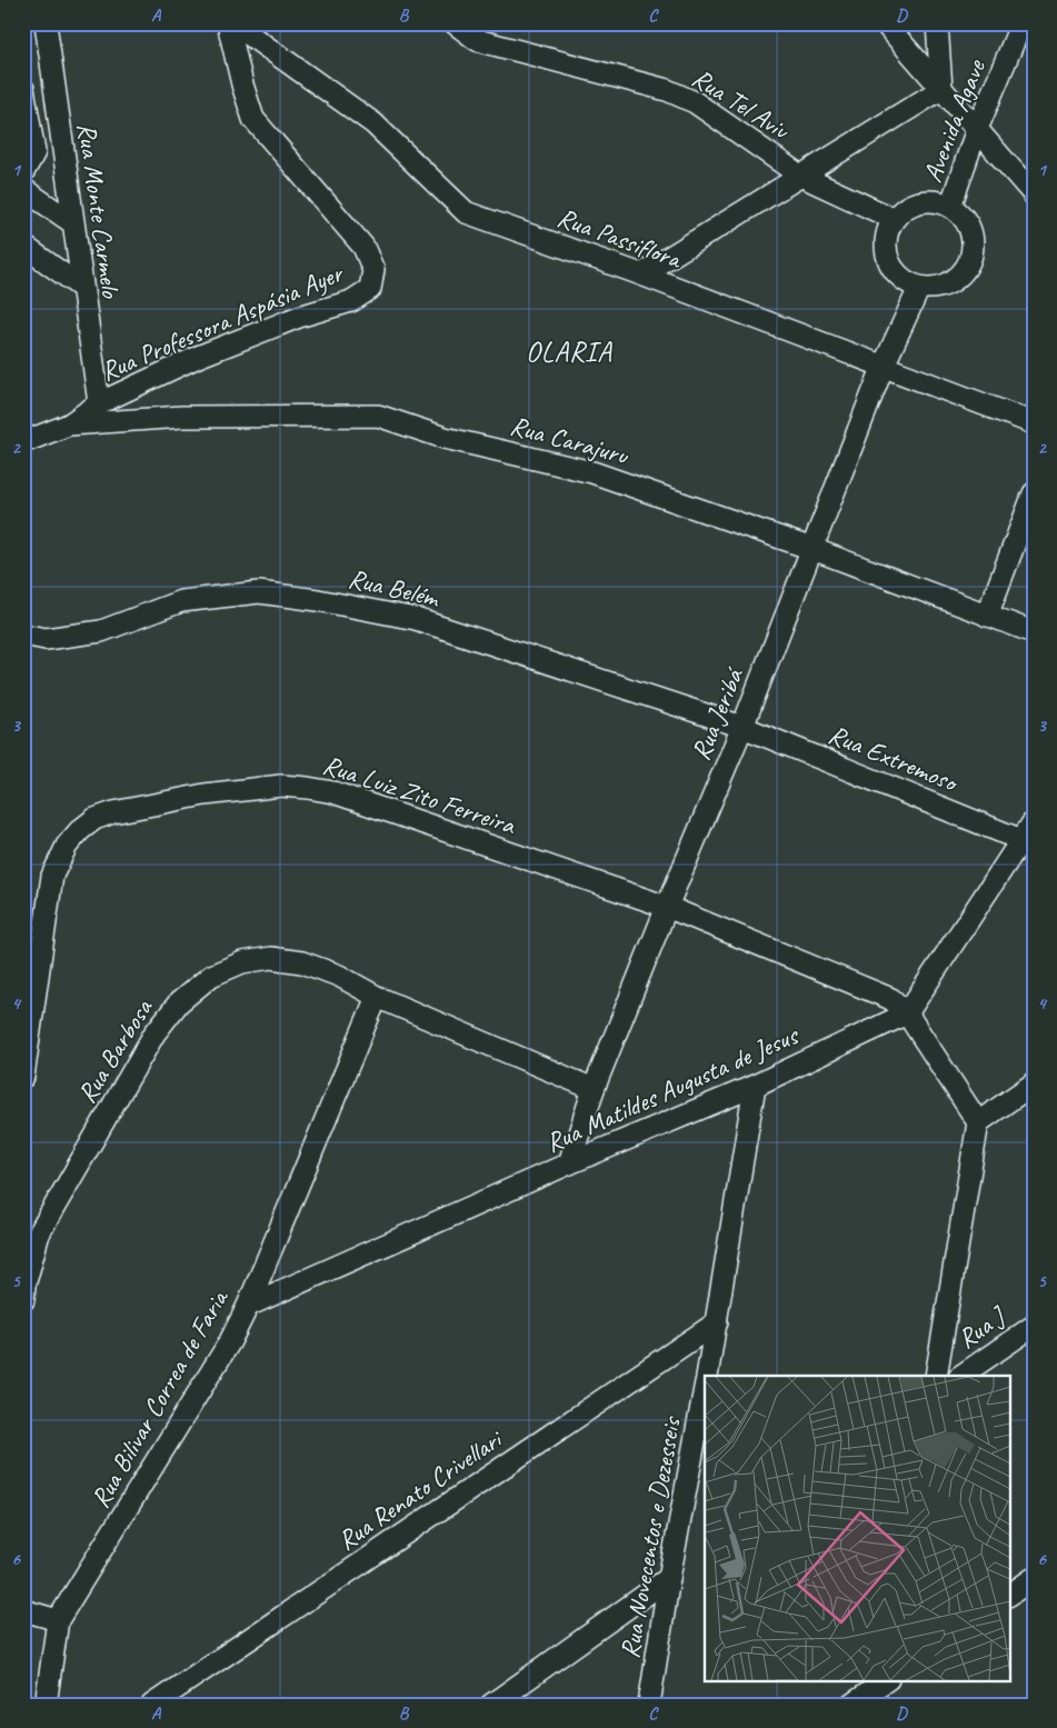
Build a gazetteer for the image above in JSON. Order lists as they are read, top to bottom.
{
  "streets": {
    "street": [
      "Rua Tel Aviv",
      "Avenida Agave",
      "Rua Monte Carmelo",
      "Rua Passiflora",
      "Rua Professora Aspásia Ayer",
      "Rua Carajuru",
      "Rua Belém",
      "Rua Jeribá",
      "Rua Extremoso",
      "Rua Luiz Zito Ferreira",
      "Rua Barbosa",
      "Rua Matildes Augusta de Jesus",
      "Rua J",
      "Rua Bilivar Correa de Faria",
      "Rua Renato Crivellari",
      "Rua Novecentos e Dezesseis"
    ]
  },
  "crossings": [
    ["Rua Tel Aviv", "Avenida Agave"],
    ["Rua Tel Aviv", "Rua Jeribá"],
    ["Avenida Agave", "Rua Jeribá"],
    ["Rua Monte Carmelo", "Rua Professora Aspásia Ayer"],
    ["Rua Passiflora", "Rua Jeribá"],
    ["Rua Professora Aspásia Ayer", "Rua Carajuru"],
    ["Rua Carajuru", "Rua Jeribá"],
    ["Rua Belém", "Rua Jeribá"],
    ["Rua Belém", "Rua Extremoso"],
    ["Rua Jeribá", "Rua Extremoso"],
    ["Rua Jeribá", "Rua Luiz Zito Ferreira"],
    ["Rua Jeribá", "Rua Barbosa"],
    ["Rua Jeribá", "Rua Matildes Augusta de Jesus"],
    ["Rua Luiz Zito Ferreira", "Rua Matildes Augusta de Jesus"],
    ["Rua Barbosa", "Rua Bilivar Correa de Faria"],
    ["Rua Matildes Augusta de Jesus", "Rua Bilivar Correa de Faria"]
  ],
  "districts": ["OLARIA"],
  "grid": {
    "columns": [
      "A",
      "B",
      "C",
      "D"
    ],
    "rows": [
      "1",
      "2",
      "3",
      "4",
      "5",
      "6"
    ]
  }
}
